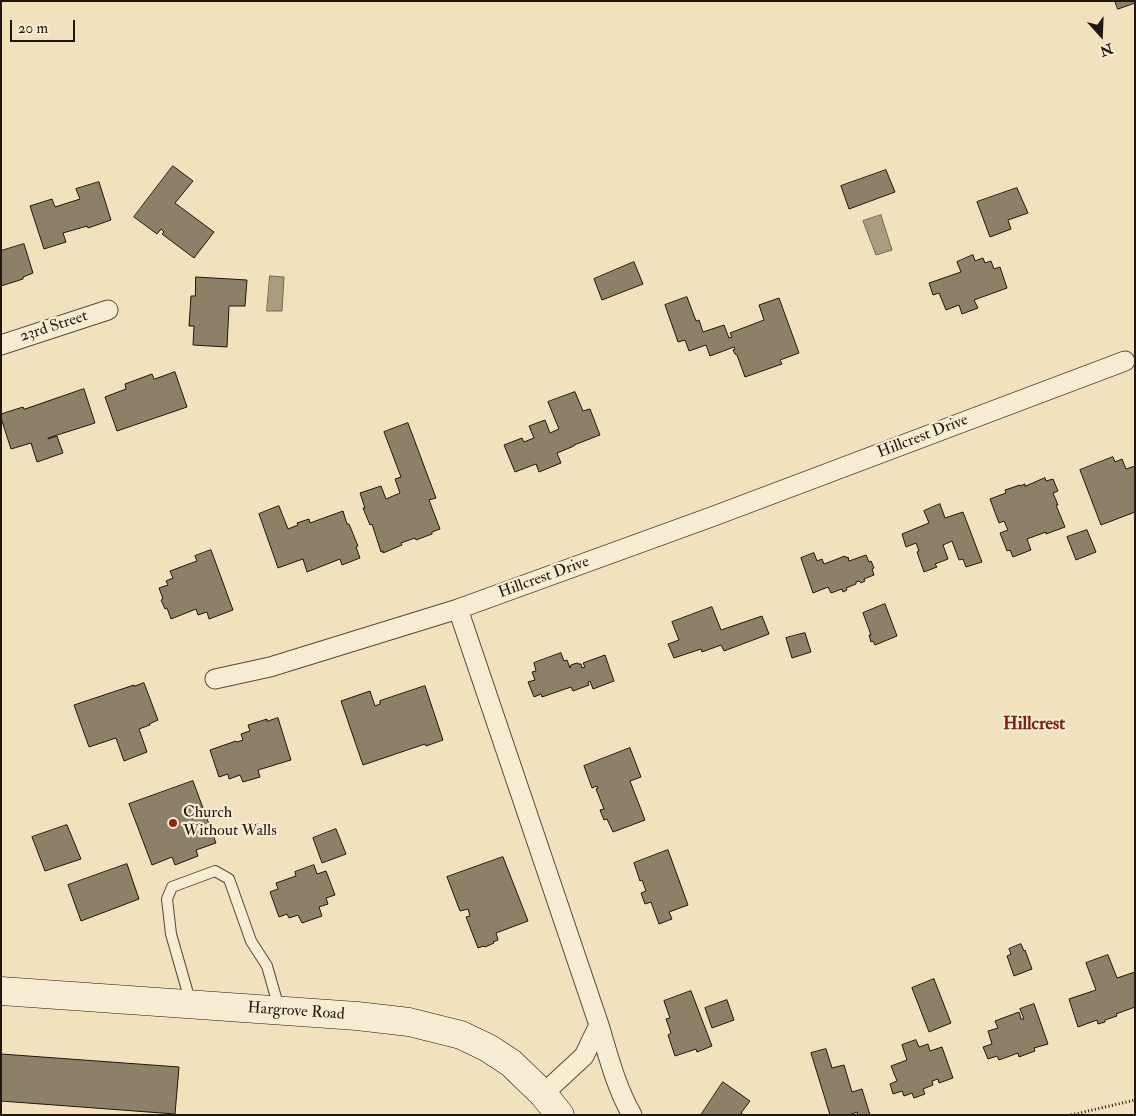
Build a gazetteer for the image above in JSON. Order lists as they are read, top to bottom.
{
  "streets": {
    "main road": ["Hargrove Road"],
    "street": ["23rd Street", "Hillcrest Drive"]
  },
  "districts": ["Hillcrest"],
  "places": ["Church Without Walls"],
  "scale_bar": "20 m",
  "north": "bottom"
}
